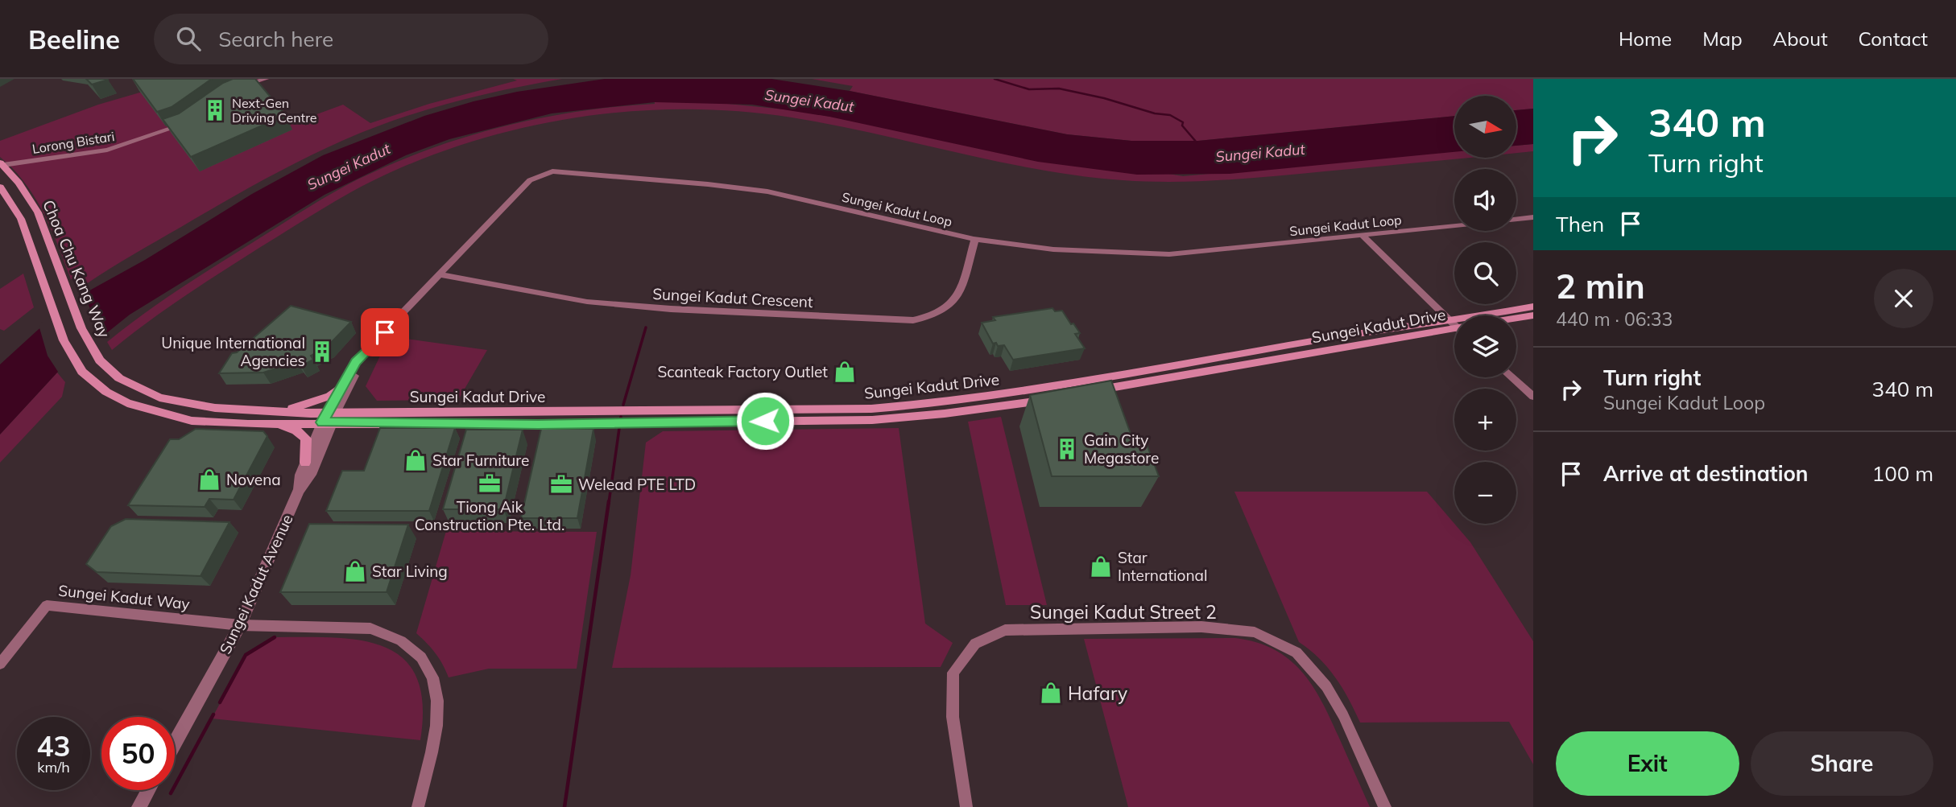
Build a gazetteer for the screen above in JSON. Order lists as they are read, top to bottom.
{
  "streets": {
    "main road": ["Choa Chu Kang Way", "Sungei Kadut Drive"],
    "street": [
      "Lorong Bistari",
      "Sungei Kadut Loop",
      "Sungei Kadut Crescent",
      "Sungei Kadut Avenue",
      "Sungei Kadut Way",
      "Sungei Kadut Street 2"
    ]
  },
  "crossings": [
    ["Lorong Bistari", "Choa Chu Kang Way"],
    ["Sungei Kadut Loop", "Choa Chu Kang Way"],
    ["Sungei Kadut Loop", "Sungei Kadut Crescent"],
    ["Sungei Kadut Loop", "Sungei Kadut Drive"],
    ["Sungei Kadut Loop", "Sungei Kadut Avenue"],
    ["Choa Chu Kang Way", "Sungei Kadut Drive"],
    ["Choa Chu Kang Way", "Sungei Kadut Avenue"],
    ["Sungei Kadut Drive", "Sungei Kadut Avenue"],
    ["Sungei Kadut Avenue", "Sungei Kadut Way"]
  ],
  "water": ["Sungei Kadut"],
  "places": {
    "building": ["Next-Gen Driving Centre", "Unique International Agencies", "Gain City Megastore"],
    "shop": [
      "Scanteak Factory Outlet",
      "Star Furniture",
      "Novena",
      "Star International",
      "Star Living",
      "Hafary"
    ],
    "office": ["Tiong Aik Construction Pte. Ltd.", "Welead PTE LTD"]
  },
  "north": "right",
  "page": {
    "header": "Beeline",
    "search": "Search here",
    "nav": [
      "Home",
      "Map",
      "About",
      "Contact"
    ],
    "turn": ["340 m", "Turn right"],
    "map_buttons": ["+", "−"],
    "then": "Then",
    "heading": ["2 min", "440 m · 06:33"],
    "list": [
      {
        "name": "Turn right",
        "note": "Sungei Kadut Loop",
        "value": "340 m"
      },
      {
        "name": "Arrive at destination",
        "value": "100 m"
      }
    ],
    "speed": "43 km/h",
    "limit": "50",
    "buttons": ["Exit", "Share"]
  }
}
